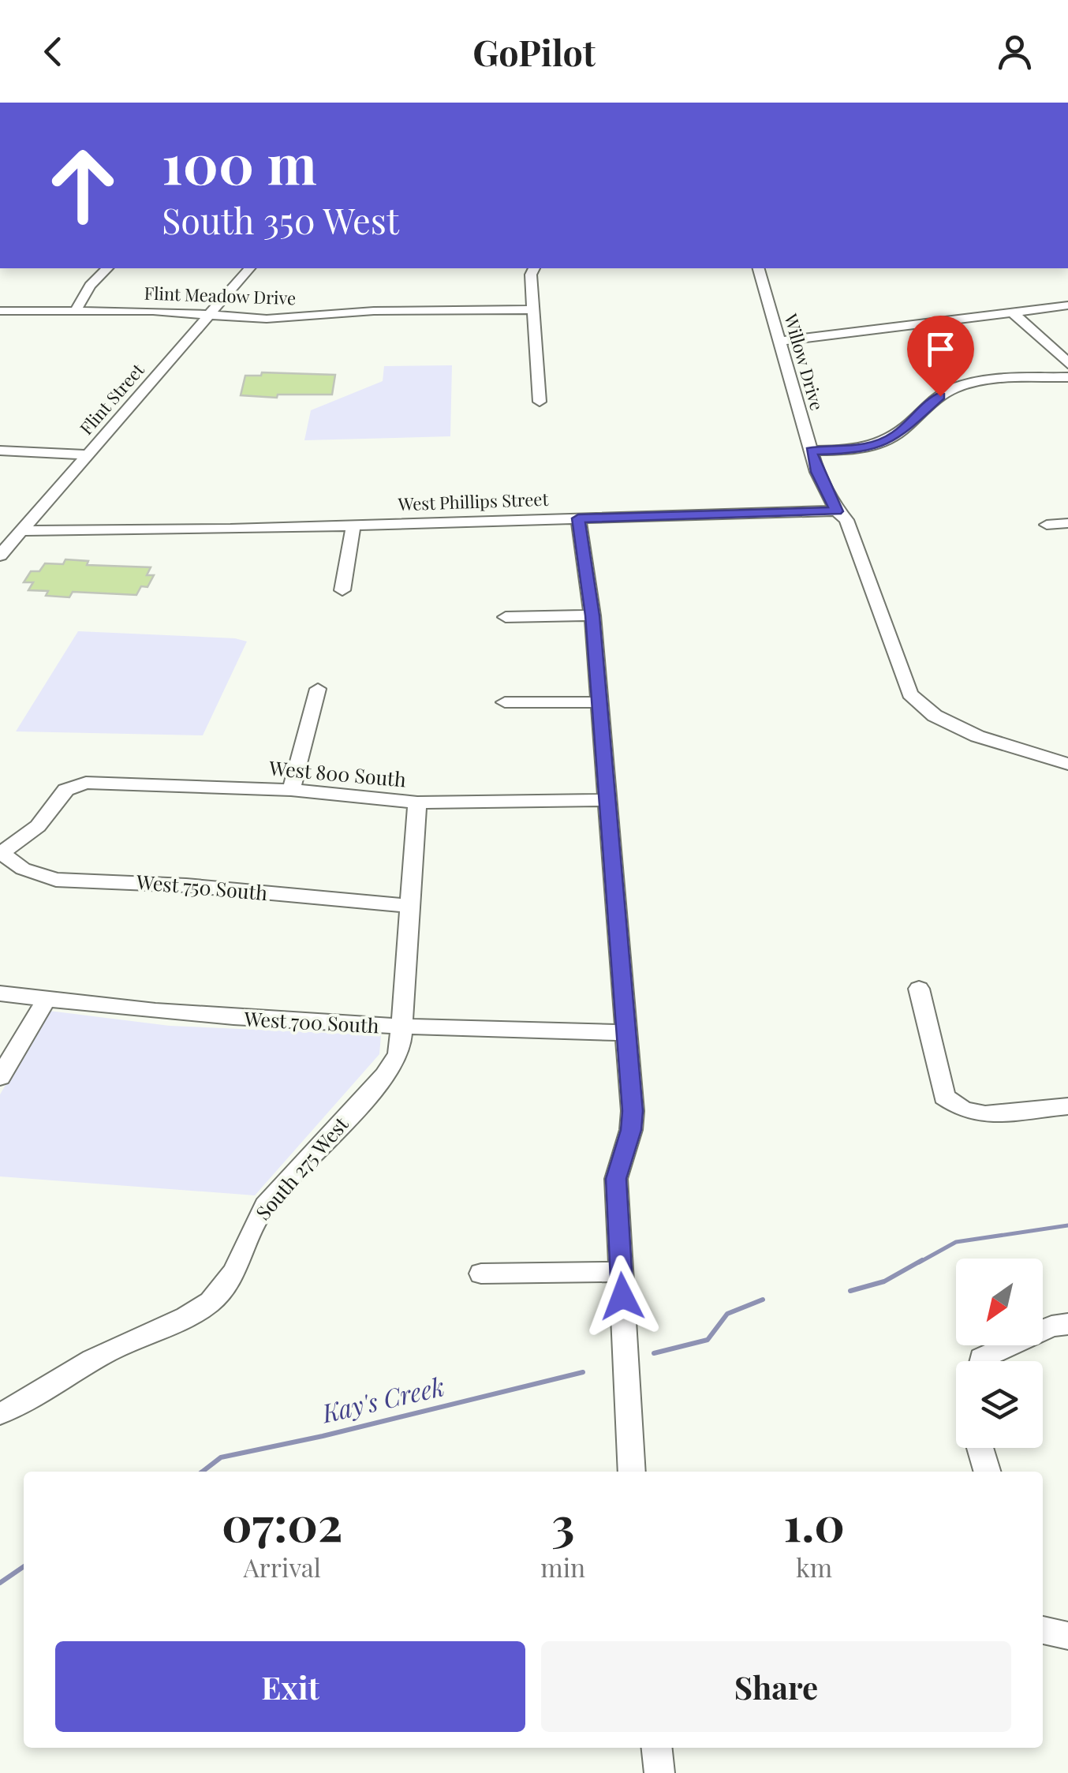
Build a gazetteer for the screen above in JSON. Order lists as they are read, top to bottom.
{
  "streets": {
    "street": [
      "Flint Meadow Drive",
      "Willow Drive",
      "Flint Street",
      "West Phillips Street",
      "West 800 South",
      "West 750 South",
      "West 700 South",
      "South 275 West"
    ]
  },
  "crossings": [
    ["Flint Meadow Drive", "Flint Street"],
    ["Willow Drive", "West Phillips Street"],
    ["Flint Street", "West Phillips Street"],
    ["West 800 South", "West 750 South"],
    ["West 800 South", "South 275 West"],
    ["West 750 South", "South 275 West"],
    ["West 700 South", "South 275 West"]
  ],
  "water": ["Kay's Creek"],
  "north": "bottom left",
  "page": {
    "header": "GoPilot",
    "turn": ["100 m", "South 350 West"],
    "eta": [
      "07:02",
      "Arrival",
      "3",
      "min",
      "1.0",
      "km"
    ],
    "buttons": ["Exit", "Share"]
  }
}
